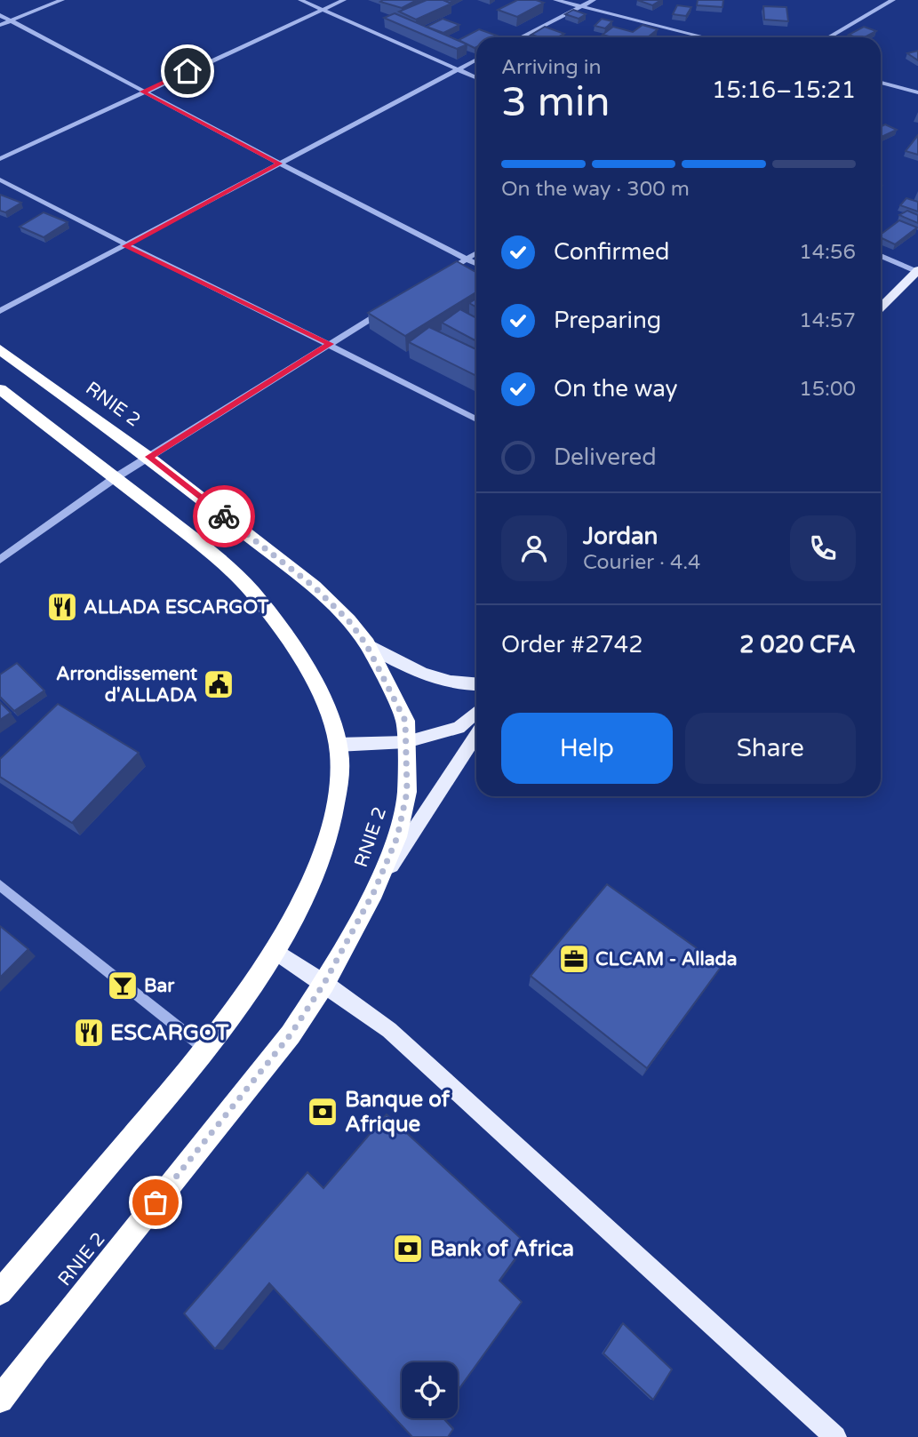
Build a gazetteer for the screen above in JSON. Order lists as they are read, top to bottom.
{
  "streets": {
    "highway": ["RNIE 2"]
  },
  "places": {
    "restaurant": ["ALLADA ESCARGOT", "ESCARGOT"],
    "public building": ["Arrondissement d'ALLADA"],
    "office": ["CLCAM - Allada"],
    "bar": ["Bar"],
    "bank": ["Banque of Afrique", "Bank of Africa"]
  },
  "page": {
    "heading": ["3 min", "Arriving in", "15:16–15:21"],
    "panel": [
      "Jordan",
      "Courier · 4.4",
      "Order #2742",
      "2 020 CFA"
    ],
    "bar": "On the way · 300 m",
    "list": [
      ["Confirmed", "14:56"],
      ["Preparing", "14:57"],
      ["On the way", "15:00"],
      "Delivered"
    ],
    "buttons": ["Help", "Share"]
  }
}
